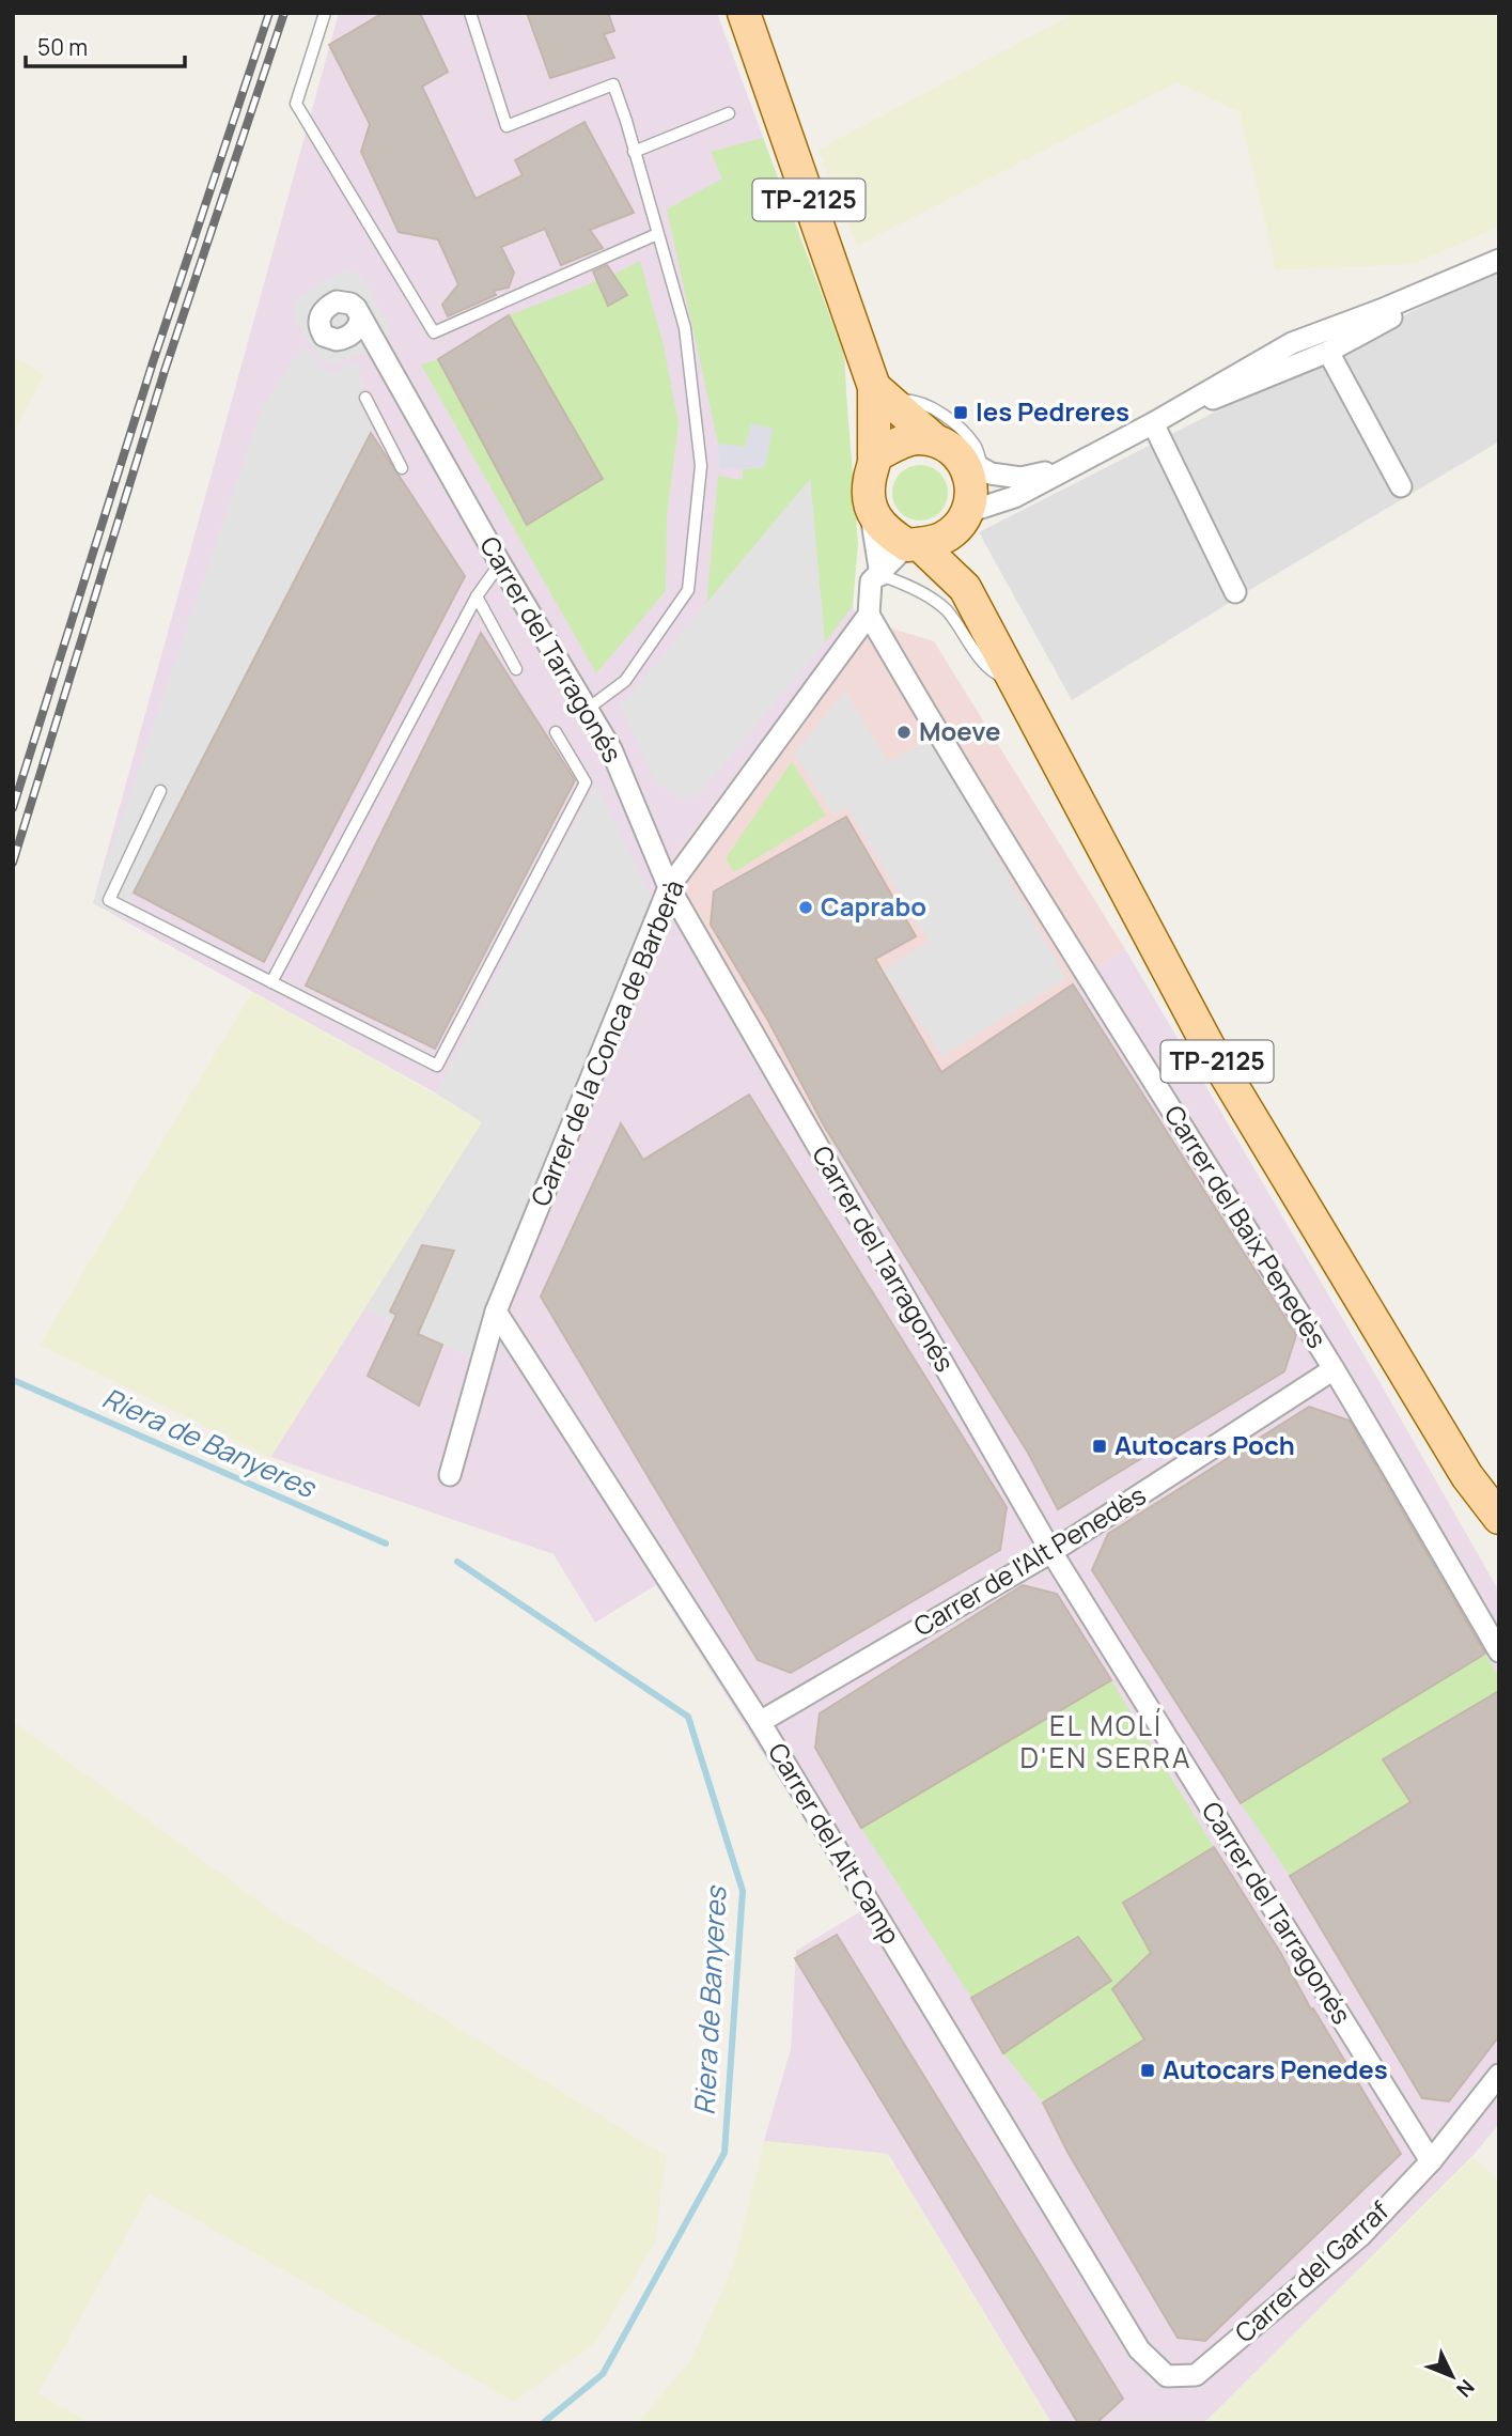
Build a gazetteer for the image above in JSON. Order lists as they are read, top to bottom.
{
  "streets": {
    "main road": ["TP-2125"],
    "street": [
      "Carrer del Tarragonés",
      "Carrer de la Conca de Barberà",
      "Carrer del Baix Penedès",
      "Carrer de l'Alt Penedès",
      "Carrer del Alt Camp",
      "Carrer del Garraf"
    ]
  },
  "crossings": [
    ["TP-2125", "Carrer de la Conca de Barberà"],
    ["Carrer del Tarragonés", "Carrer de la Conca de Barberà"],
    ["Carrer del Tarragonés", "Carrer de l'Alt Penedès"],
    ["Carrer del Tarragonés", "Carrer del Garraf"],
    ["Carrer de la Conca de Barberà", "Carrer del Baix Penedès"],
    ["Carrer de la Conca de Barberà", "Carrer del Alt Camp"],
    ["Carrer del Baix Penedès", "Carrer de l'Alt Penedès"],
    ["Carrer de l'Alt Penedès", "Carrer del Alt Camp"],
    ["Carrer del Alt Camp", "Carrer del Garraf"]
  ],
  "districts": ["EL MOLÍ D'EN SERRA"],
  "water": ["Riera de Banyeres"],
  "places": {
    "transit": ["les Pedreres", "Autocars Poch", "Autocars Penedes"],
    "other": ["Moeve", "Caprabo"]
  },
  "scale_bar": "50 m",
  "north": "bottom right"
}
